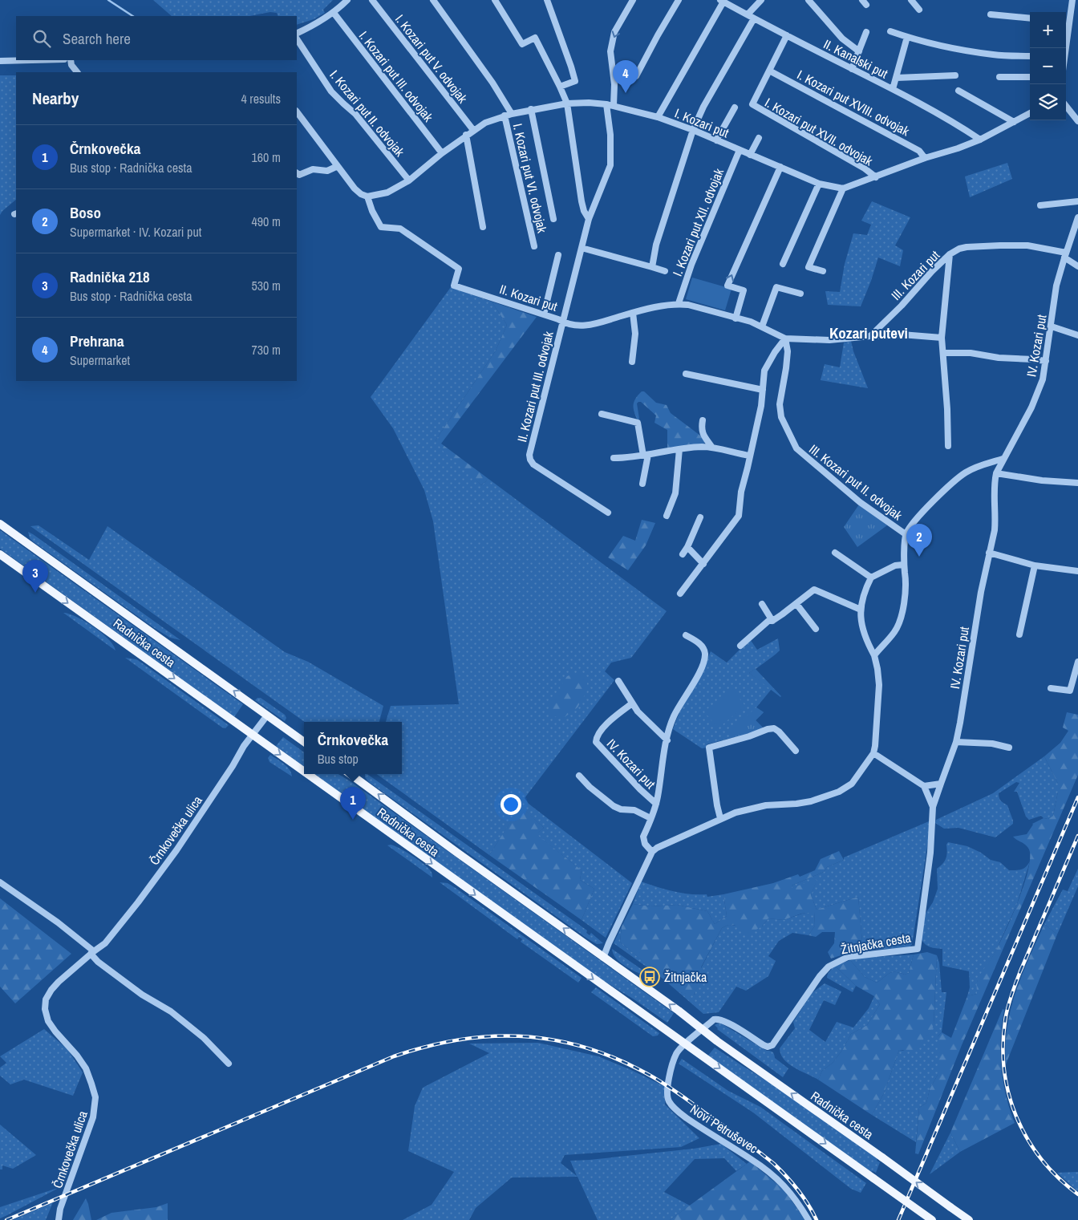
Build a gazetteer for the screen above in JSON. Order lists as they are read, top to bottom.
{
  "streets": {
    "main road": ["Radnička cesta"],
    "street": [
      "I. Kozari put V. odvojak",
      "II. Kanalski put",
      "I. Kozari put III. odvojak",
      "I. Kozari put XVIII. odvojak",
      "I. Kozari put II. odvojak",
      "I. Kozari put",
      "I. Kozari put XVII. odvojak",
      "I. Kozari put VI. odvojak",
      "I. Kozari put XII. odvojak",
      "III. Kozari put",
      "II. Kozari put",
      "IV. Kozari put",
      "II. Kozari put III. odvojak",
      "III. Kozari put II. odvojak",
      "Črnkovečka ulica",
      "Žitnjačka cesta",
      "Novi Petruševec"
    ]
  },
  "crossings": [
    ["I. Kozari put V. odvojak", "I. Kozari put"],
    ["II. Kanalski put", "I. Kozari put XII. odvojak"],
    ["I. Kozari put III. odvojak", "I. Kozari put"],
    ["I. Kozari put XVIII. odvojak", "I. Kozari put XVII. odvojak"],
    ["I. Kozari put II. odvojak", "I. Kozari put"],
    ["I. Kozari put", "I. Kozari put VI. odvojak"],
    ["I. Kozari put", "I. Kozari put XII. odvojak"],
    ["I. Kozari put", "II. Kozari put"],
    ["III. Kozari put", "IV. Kozari put"],
    ["II. Kozari put", "II. Kozari put III. odvojak"],
    ["IV. Kozari put", "Žitnjačka cesta"],
    ["Radnička cesta", "Črnkovečka ulica"],
    ["Radnička cesta", "Žitnjačka cesta"],
    ["Radnička cesta", "Novi Petruševec"]
  ],
  "districts": ["Kozari putevi"],
  "places": {
    "bus stop": ["Žitnjačka"]
  },
  "page": {
    "map_buttons": ["+", "−"],
    "search": "Search here",
    "pins": [
      "4",
      "2",
      "3",
      "1"
    ],
    "heading": ["Nearby", "4 results"],
    "list": [
      {
        "mark": "1",
        "name": "Črnkovečka",
        "note": "Bus stop · Radnička cesta",
        "value": "160 m"
      },
      {
        "mark": "2",
        "name": "Boso",
        "note": "Supermarket · IV. Kozari put",
        "value": "490 m"
      },
      {
        "mark": "3",
        "name": "Radnička 218",
        "note": "Bus stop · Radnička cesta",
        "value": "530 m"
      },
      {
        "mark": "4",
        "name": "Prehrana",
        "note": "Supermarket",
        "value": "730 m"
      }
    ],
    "popup": ["Črnkovečka", "Bus stop"]
  }
}
